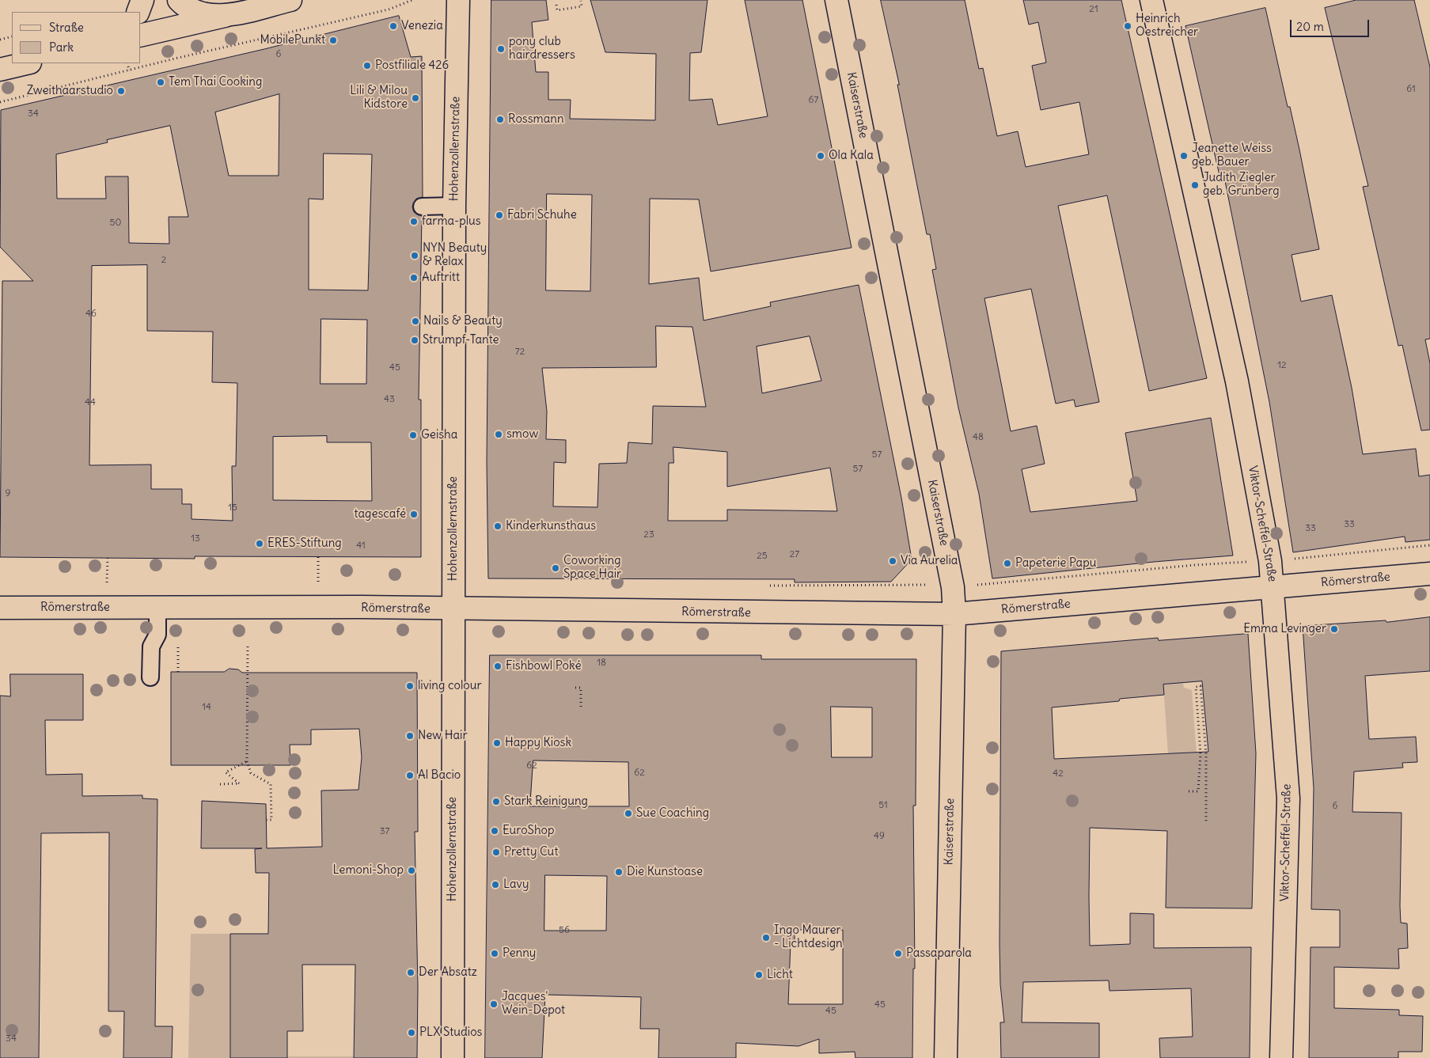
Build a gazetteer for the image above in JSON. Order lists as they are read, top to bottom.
{
  "streets": {
    "street": [
      "Kaiserstraße",
      "Hohenzollernstraße",
      "Viktor-Scheffel-Straße",
      "Römerstraße"
    ]
  },
  "crossings": [
    ["Kaiserstraße", "Römerstraße"],
    ["Hohenzollernstraße", "Römerstraße"],
    ["Viktor-Scheffel-Straße", "Römerstraße"]
  ],
  "places": [
    "Venezia",
    "Heinrich Oestreicher",
    "MobilePunkt",
    "pony club hairdressers",
    "Postfiliale 426",
    "Tem Thai Cooking",
    "Zweithaarstudio",
    "Lili & Milou Kidstore",
    "Rossmann",
    "Ola Kala",
    "Jeanette Weiss geb. Bauer",
    "Judith Ziegler geb. Grünberg",
    "Fabri Schuhe",
    "farma-plus",
    "NYN Beauty & Relax",
    "Auftritt",
    "Nails & Beauty",
    "Strumpf-Tante",
    "smow",
    "Geisha",
    "tagescafé",
    "Kinderkunsthaus",
    "ERES-Stiftung",
    "Via Aurelia",
    "Papeterie Papu",
    "Coworking Space Hair",
    "Emma Levinger",
    "Fishbowl Poké",
    "living colour",
    "New Hair",
    "Happy Kiosk",
    "Al Bacio",
    "Stark Reinigung",
    "Sue Coaching",
    "EuroShop",
    "Pretty Cut",
    "Lemoni-Shop",
    "Die Kunstoase",
    "Lavy",
    "Ingo Maurer - Lichtdesign",
    "Penny",
    "Passaparola",
    "Der Absatz",
    "Licht",
    "Jacques' Wein-Depot",
    "PLX Studios"
  ],
  "house_numbers": [
    "21",
    "6",
    "61",
    "67",
    "34",
    "50",
    "2",
    "46",
    "72",
    "12",
    "45",
    "43",
    "44",
    "48",
    "57",
    "57",
    "9",
    "15",
    "33",
    "33",
    "23",
    "13",
    "41",
    "27",
    "25",
    "18",
    "14",
    "62",
    "62",
    "42",
    "51",
    "6",
    "37",
    "49",
    "56",
    "45",
    "45",
    "34"
  ],
  "legend": ["Straße", "Park"],
  "scale_bar": "20 m"
}
